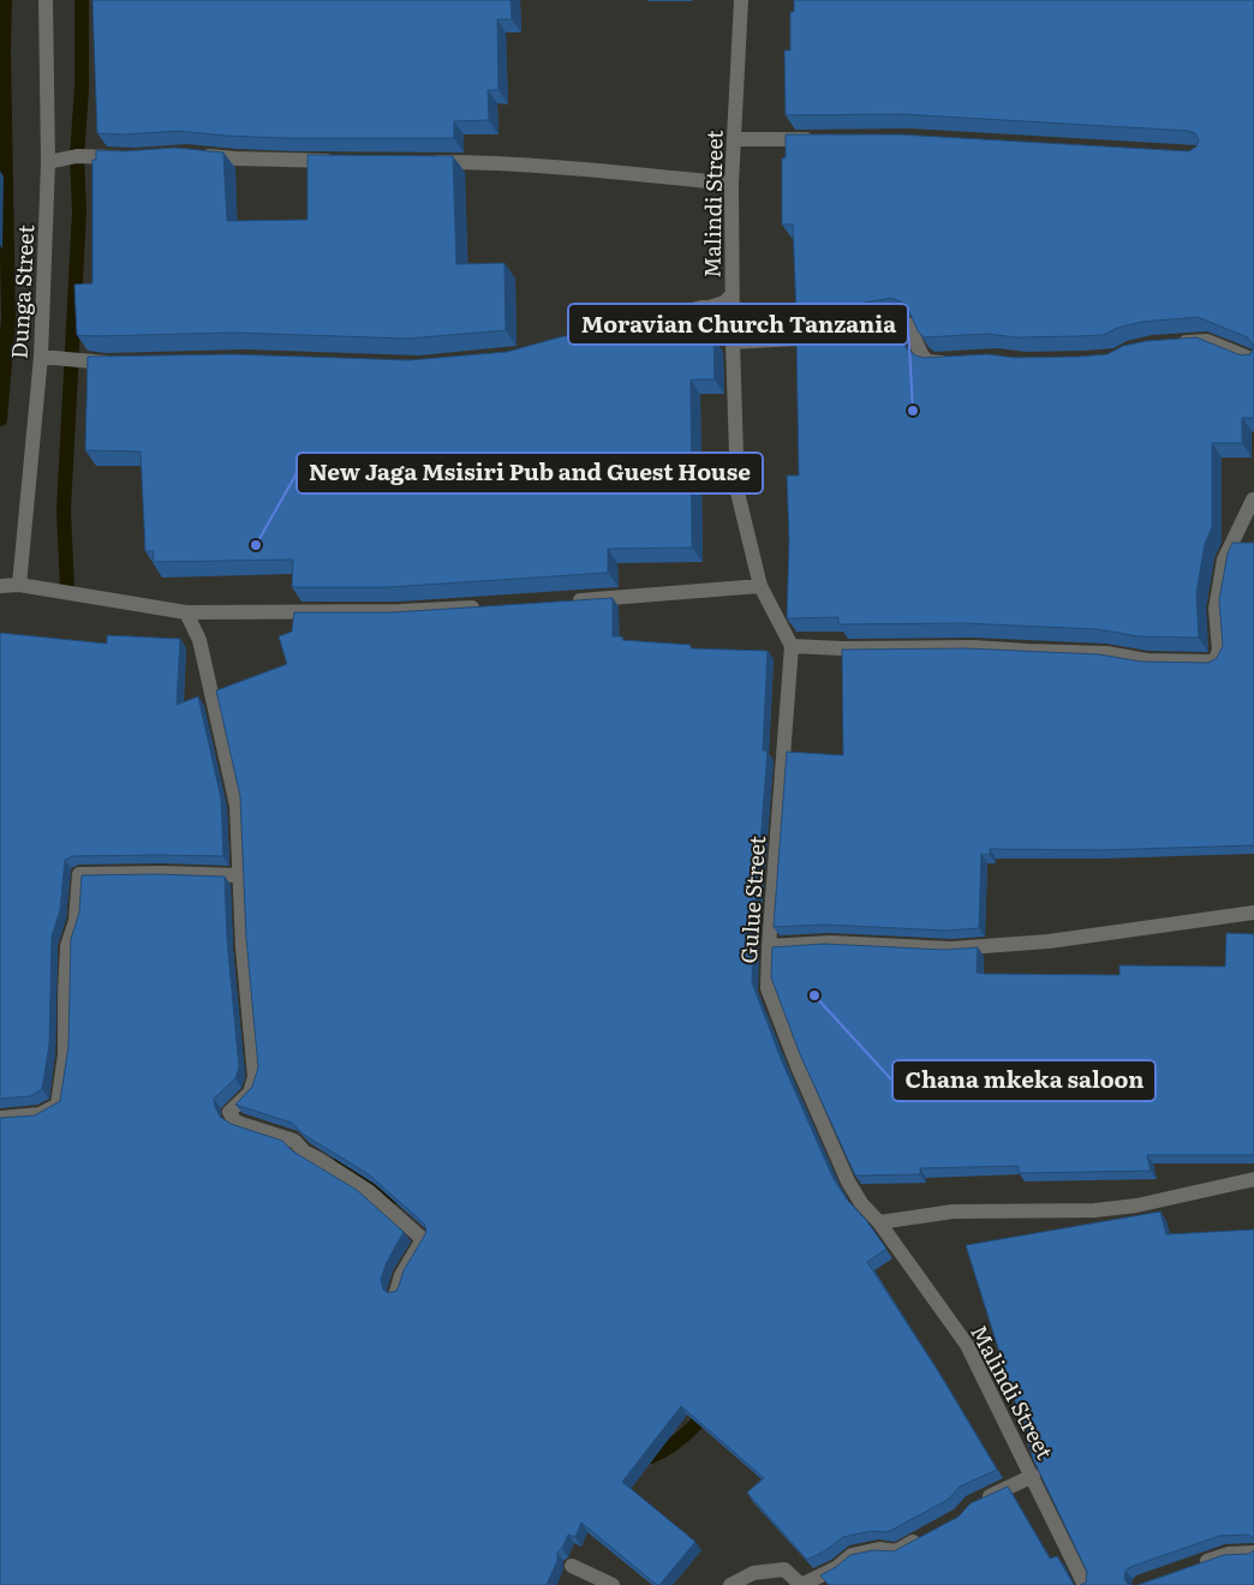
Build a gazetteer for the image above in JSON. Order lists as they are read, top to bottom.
{
  "streets": {
    "street": ["Malindi Street", "Dunga Street", "Gulue Street"]
  },
  "crossings": [
    ["Malindi Street", "Gulue Street"]
  ],
  "places": ["Moravian Church Tanzania", "New Jaga Msisiri Pub and Guest House", "Chana mkeka saloon"]
}
